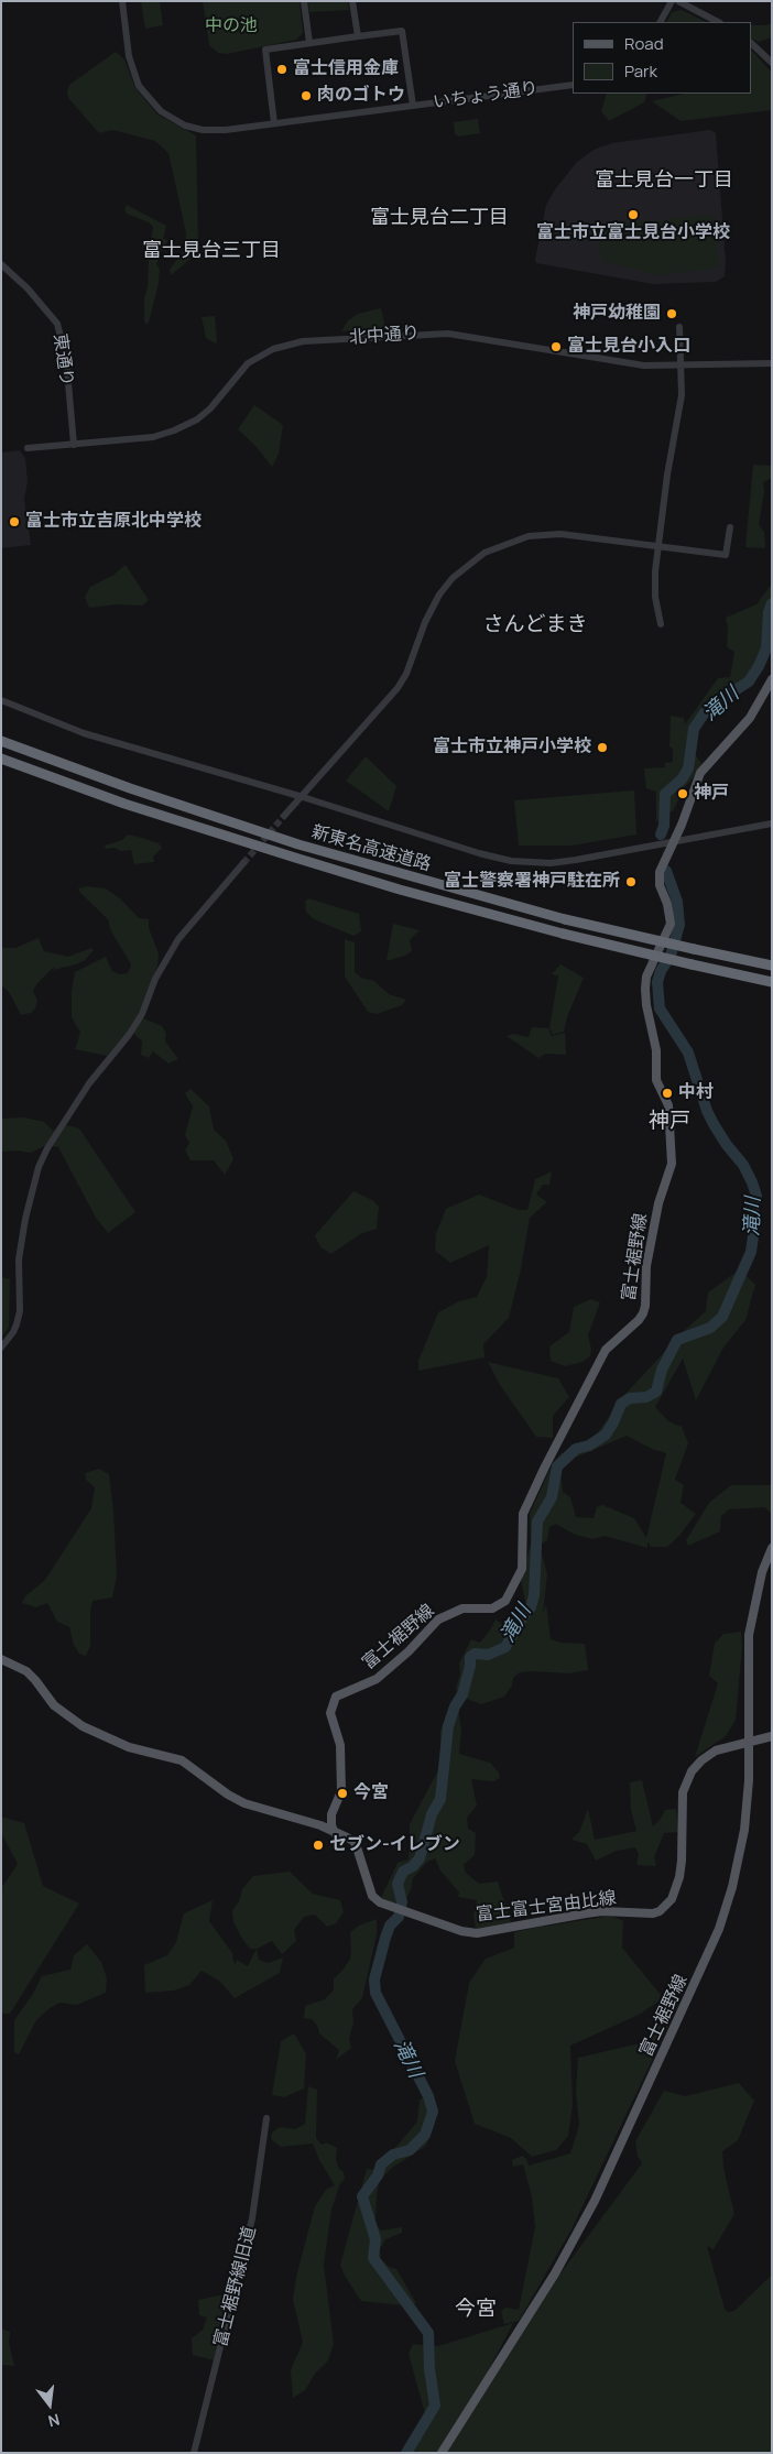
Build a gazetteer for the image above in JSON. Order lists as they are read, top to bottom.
{
  "streets": {
    "highway": ["新東名高速道路"],
    "main road": ["富士裾野線", "富士富士宮由比線"],
    "street": [
      "いちょう通り",
      "北中通り",
      "東通り",
      "富士裾野線旧道"
    ]
  },
  "crossings": [
    ["北中通り", "東通り"],
    ["富士裾野線", "富士富士宮由比線"]
  ],
  "districts": [
    "富士見台一丁目",
    "富士見台二丁目",
    "富士見台三丁目",
    "さんどまき",
    "神戸",
    "今宮"
  ],
  "water": ["滝川"],
  "parks": ["中の池"],
  "places": [
    "富士信用金庫",
    "肉のゴトウ",
    "富士市立富士見台小学校",
    "神戸幼稚園",
    "富士見台小入口",
    "富士市立吉原北中学校",
    "富士市立神戸小学校",
    "神戸",
    "富士警察署神戸駐在所",
    "中村",
    "今宮",
    "セブン-イレブン"
  ],
  "legend": ["Road", "Park"],
  "north": "bottom"
}
